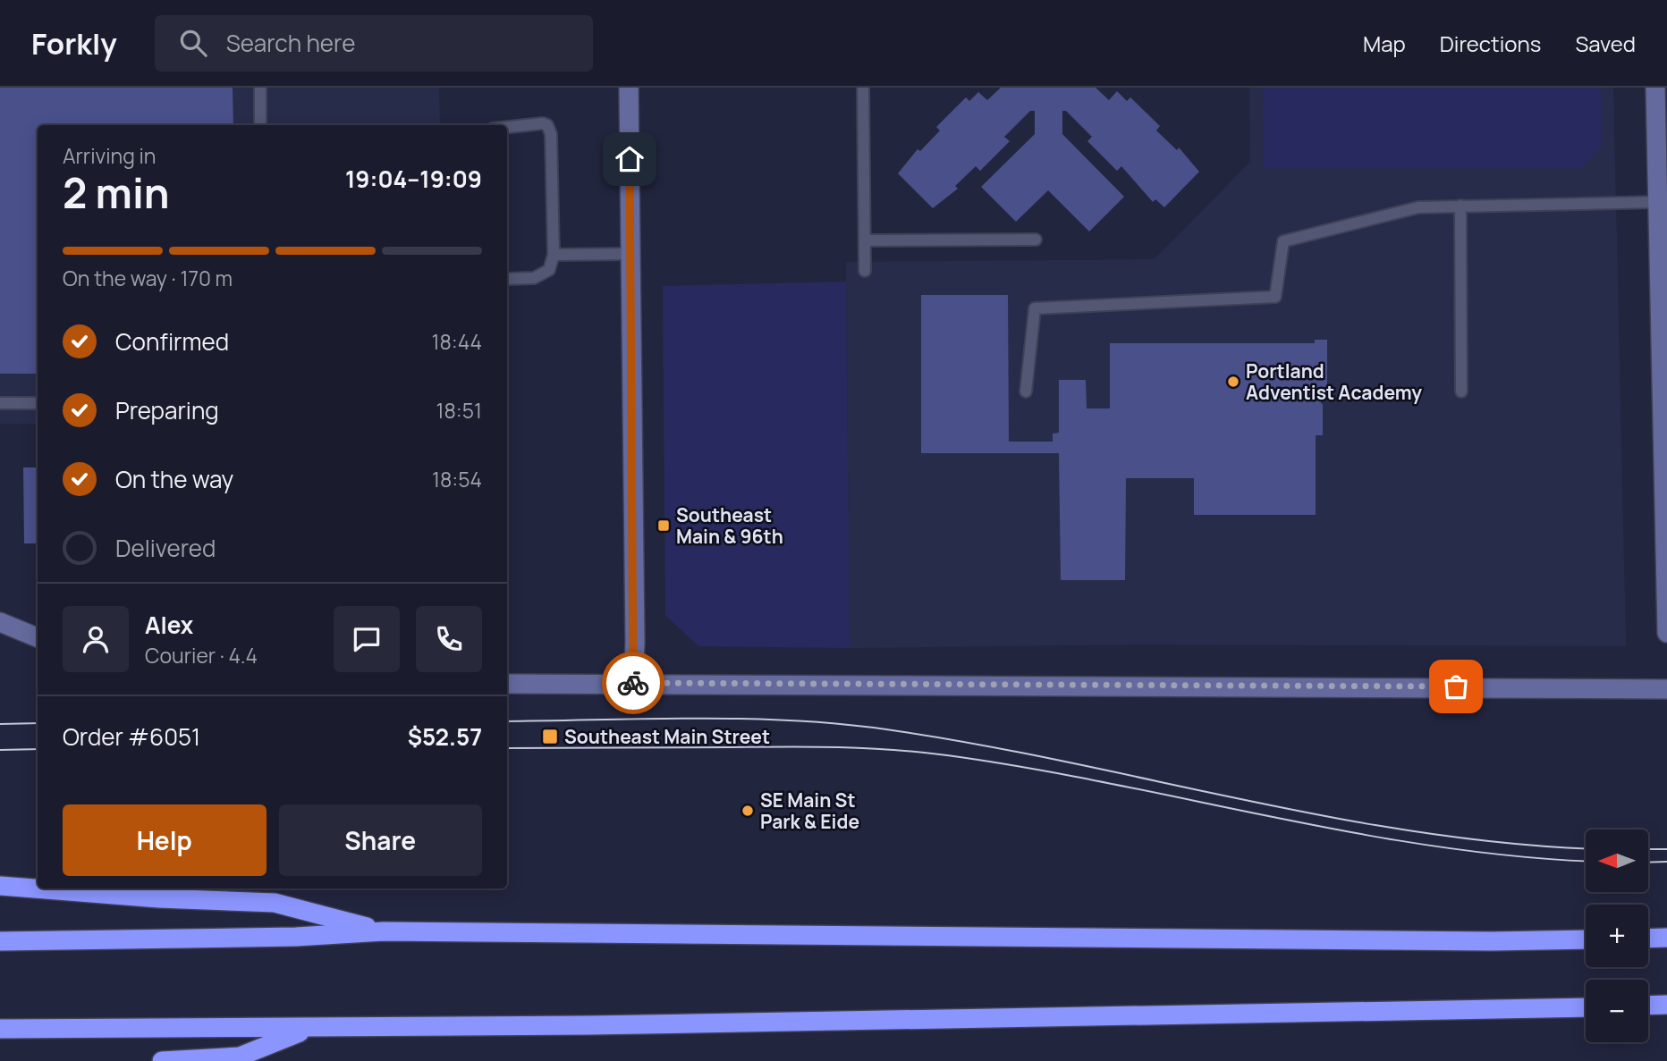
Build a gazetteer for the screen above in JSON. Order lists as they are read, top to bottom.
{
  "places": {
    "other": ["Portland Adventist Academy", "SE Main St Park & Eide"],
    "transit": ["Southeast Main & 96th", "Southeast Main Street"]
  },
  "north": "left",
  "page": {
    "header": "Forkly",
    "search": "Search here",
    "nav": ["Map", "Directions", "Saved"],
    "heading": ["2 min", "Arriving in", "19:04–19:09"],
    "panel": [
      "Alex",
      "Courier · 4.4",
      "Order #6051",
      "$52.57"
    ],
    "bar": "On the way · 170 m",
    "list": [
      ["Confirmed", "18:44"],
      ["Preparing", "18:51"],
      ["On the way", "18:54"],
      "Delivered"
    ],
    "buttons": ["Help", "Share"],
    "map_buttons": ["+", "−"]
  }
}
